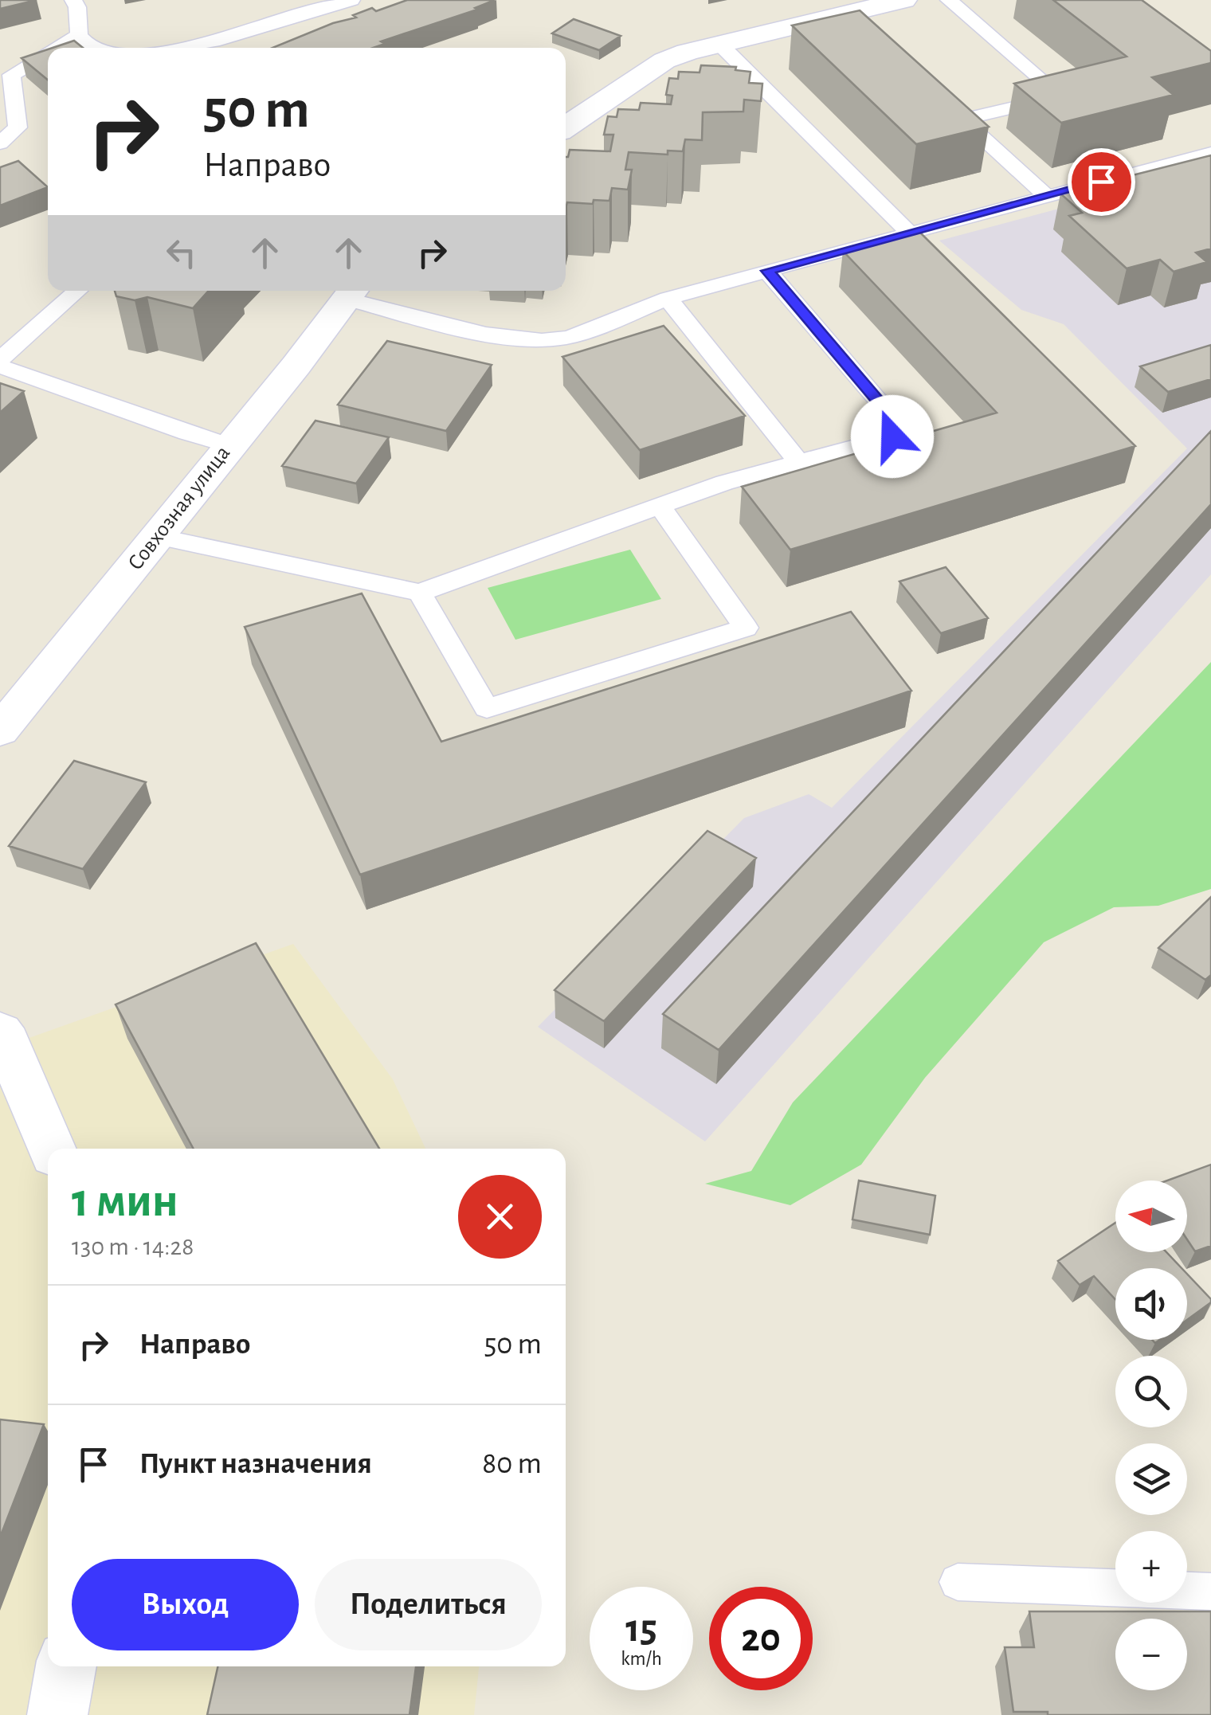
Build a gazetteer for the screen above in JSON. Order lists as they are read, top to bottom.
{
  "streets": {
    "street": ["Совхозная улица"]
  },
  "north": "left",
  "page": {
    "turn": ["50 m", "Направо"],
    "heading": ["1 мин", "130 m · 14:28"],
    "map_buttons": ["+", "−"],
    "list": [
      {
        "name": "Направо",
        "value": "50 m"
      },
      {
        "name": "Пункт назначения",
        "value": "80 m"
      }
    ],
    "buttons": ["Выход", "Поделиться"],
    "speed": "15 km/h",
    "limit": "20"
  }
}
